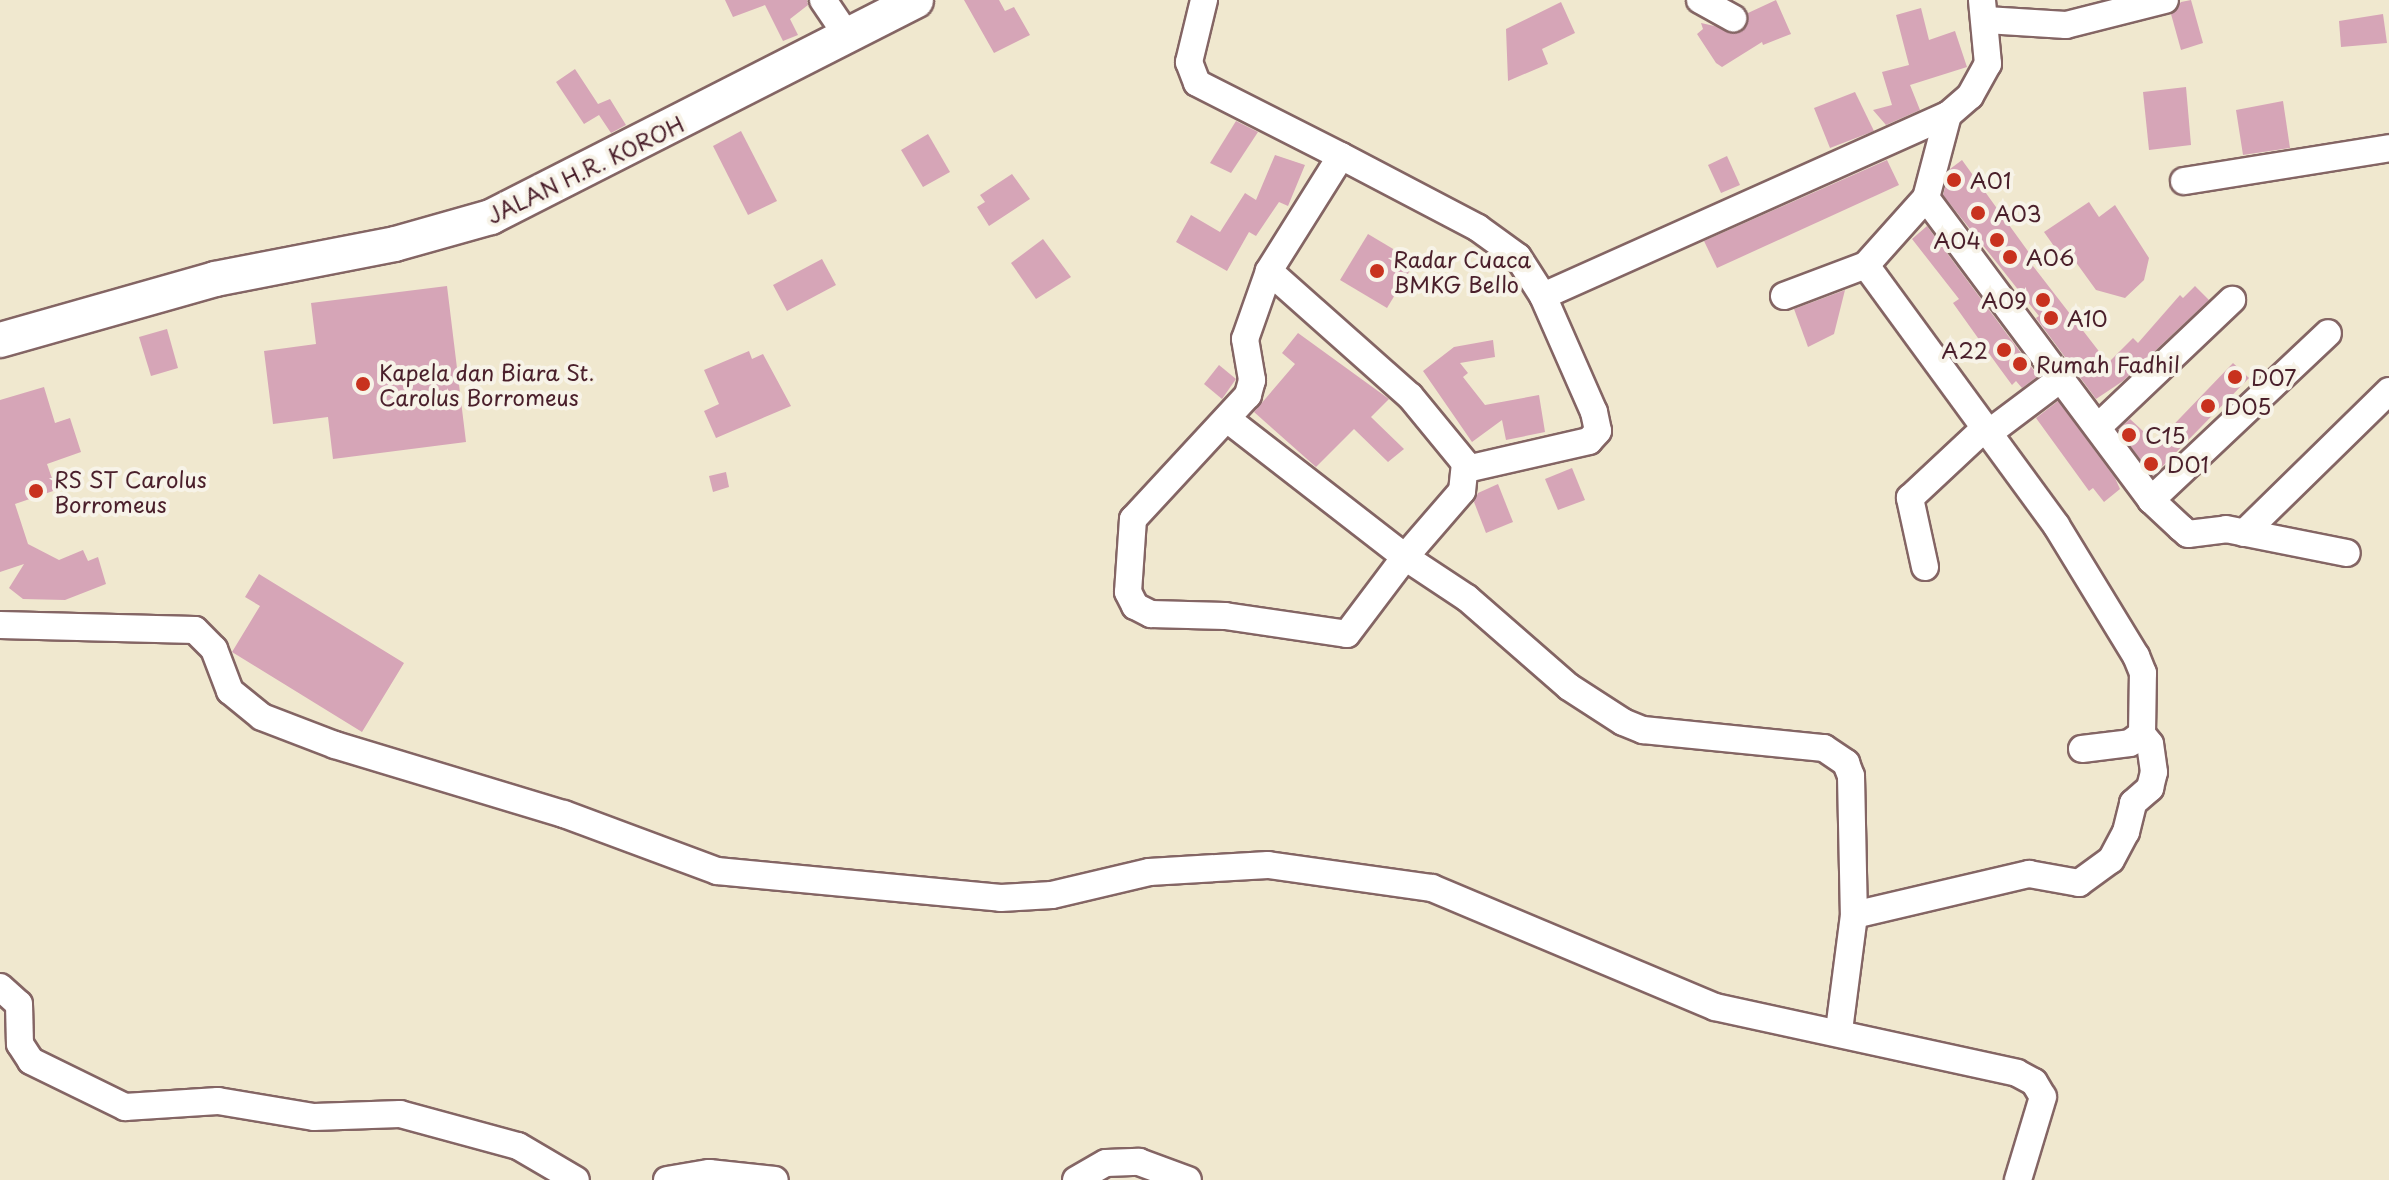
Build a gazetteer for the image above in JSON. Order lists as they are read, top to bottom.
{
  "streets": {
    "main road": ["JALAN H.R. KOROH"]
  },
  "places": [
    "A01",
    "A03",
    "A04",
    "A06",
    "Radar Cuaca BMKG Bello",
    "A09",
    "A10",
    "A22",
    "Rumah Fadhil",
    "D07",
    "Kapela dan Biara St. Carolus Borromeus",
    "D05",
    "C15",
    "D01",
    "RS ST Carolus Borromeus"
  ]
}
